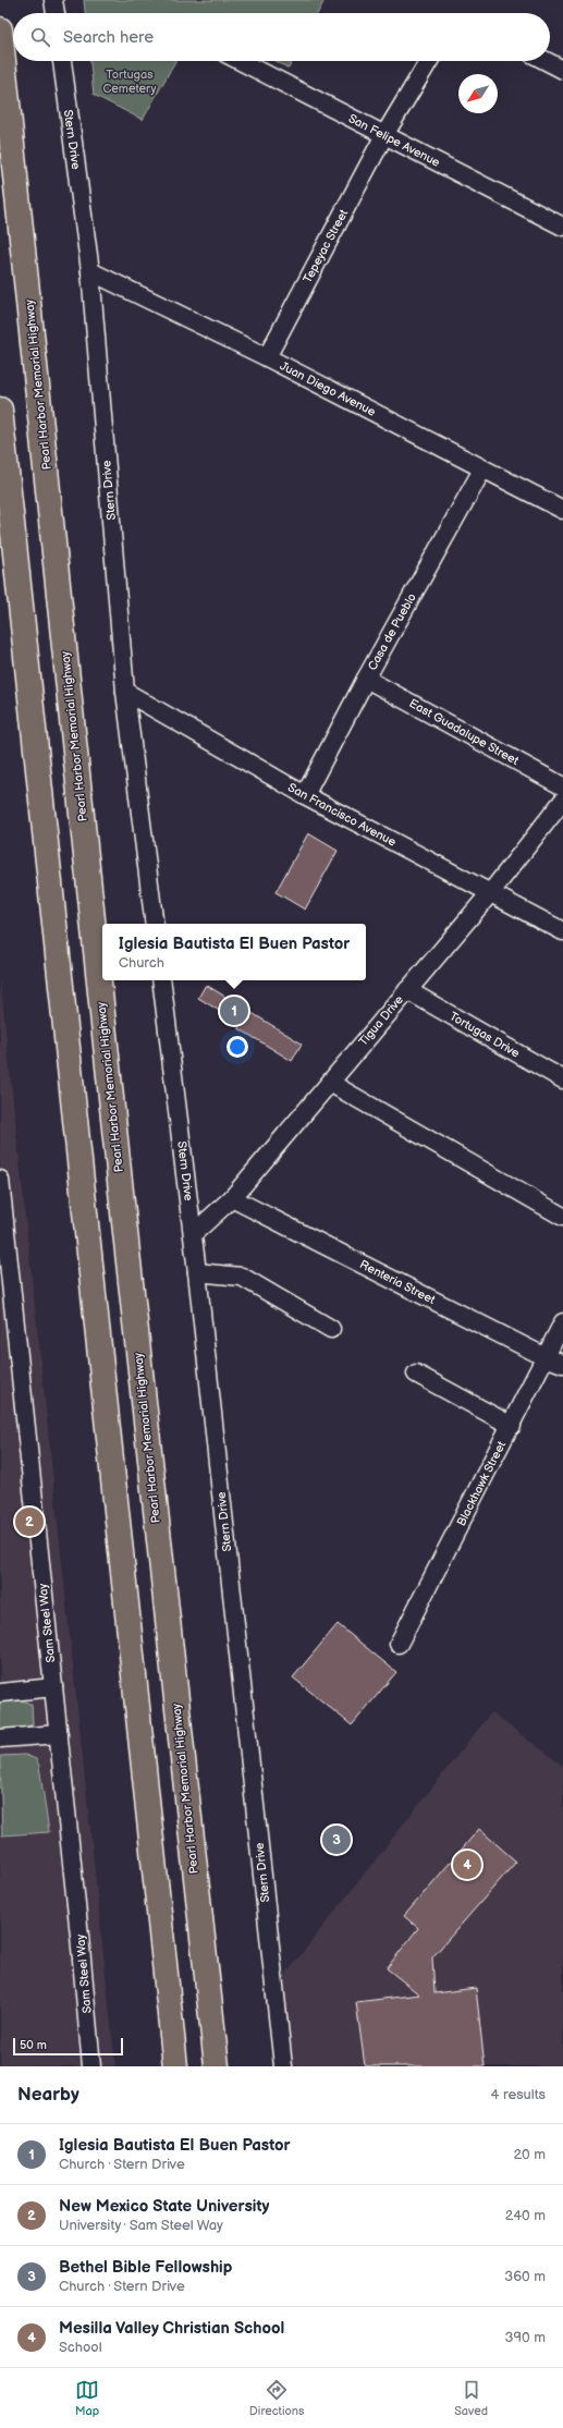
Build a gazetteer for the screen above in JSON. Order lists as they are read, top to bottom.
{
  "streets": {
    "highway": ["Pearl Harbor Memorial Highway"],
    "street": [
      "Stern Drive",
      "San Felipe Avenue",
      "Tepeyac Street",
      "Juan Diego Avenue",
      "Casa de Pueblo",
      "East Guadalupe Street",
      "San Francisco Avenue",
      "Tigua Drive",
      "Tortugas Drive",
      "Renteria Street",
      "Blackhawk Street",
      "Sam Steel Way"
    ]
  },
  "crossings": [
    ["Stern Drive", "Juan Diego Avenue"],
    ["Stern Drive", "San Francisco Avenue"],
    ["Stern Drive", "Tigua Drive"],
    ["San Felipe Avenue", "Tepeyac Street"],
    ["Tepeyac Street", "Juan Diego Avenue"],
    ["Juan Diego Avenue", "Casa de Pueblo"],
    ["Casa de Pueblo", "East Guadalupe Street"],
    ["Casa de Pueblo", "San Francisco Avenue"],
    ["San Francisco Avenue", "Tigua Drive"],
    ["Tigua Drive", "Tortugas Drive"],
    ["Tigua Drive", "Renteria Street"],
    ["Renteria Street", "Blackhawk Street"]
  ],
  "parks": ["Tortugas Cemetery"],
  "scale_bar": "50 m",
  "north": "bottom left",
  "page": {
    "search": "Search here",
    "popup": ["Iglesia Bautista El Buen Pastor", "Church"],
    "pins": [
      "1",
      "2",
      "3",
      "4"
    ],
    "scale": "50 m",
    "heading": ["Nearby", "4 results"],
    "list": [
      {
        "mark": "1",
        "name": "Iglesia Bautista El Buen Pastor",
        "note": "Church · Stern Drive",
        "value": "20 m"
      },
      {
        "mark": "2",
        "name": "New Mexico State University",
        "note": "University · Sam Steel Way",
        "value": "240 m"
      },
      {
        "mark": "3",
        "name": "Bethel Bible Fellowship",
        "note": "Church · Stern Drive",
        "value": "360 m"
      },
      {
        "mark": "4",
        "name": "Mesilla Valley Christian School",
        "note": "School",
        "value": "390 m"
      }
    ],
    "nav": ["Map", "Directions", "Saved"]
  }
}
